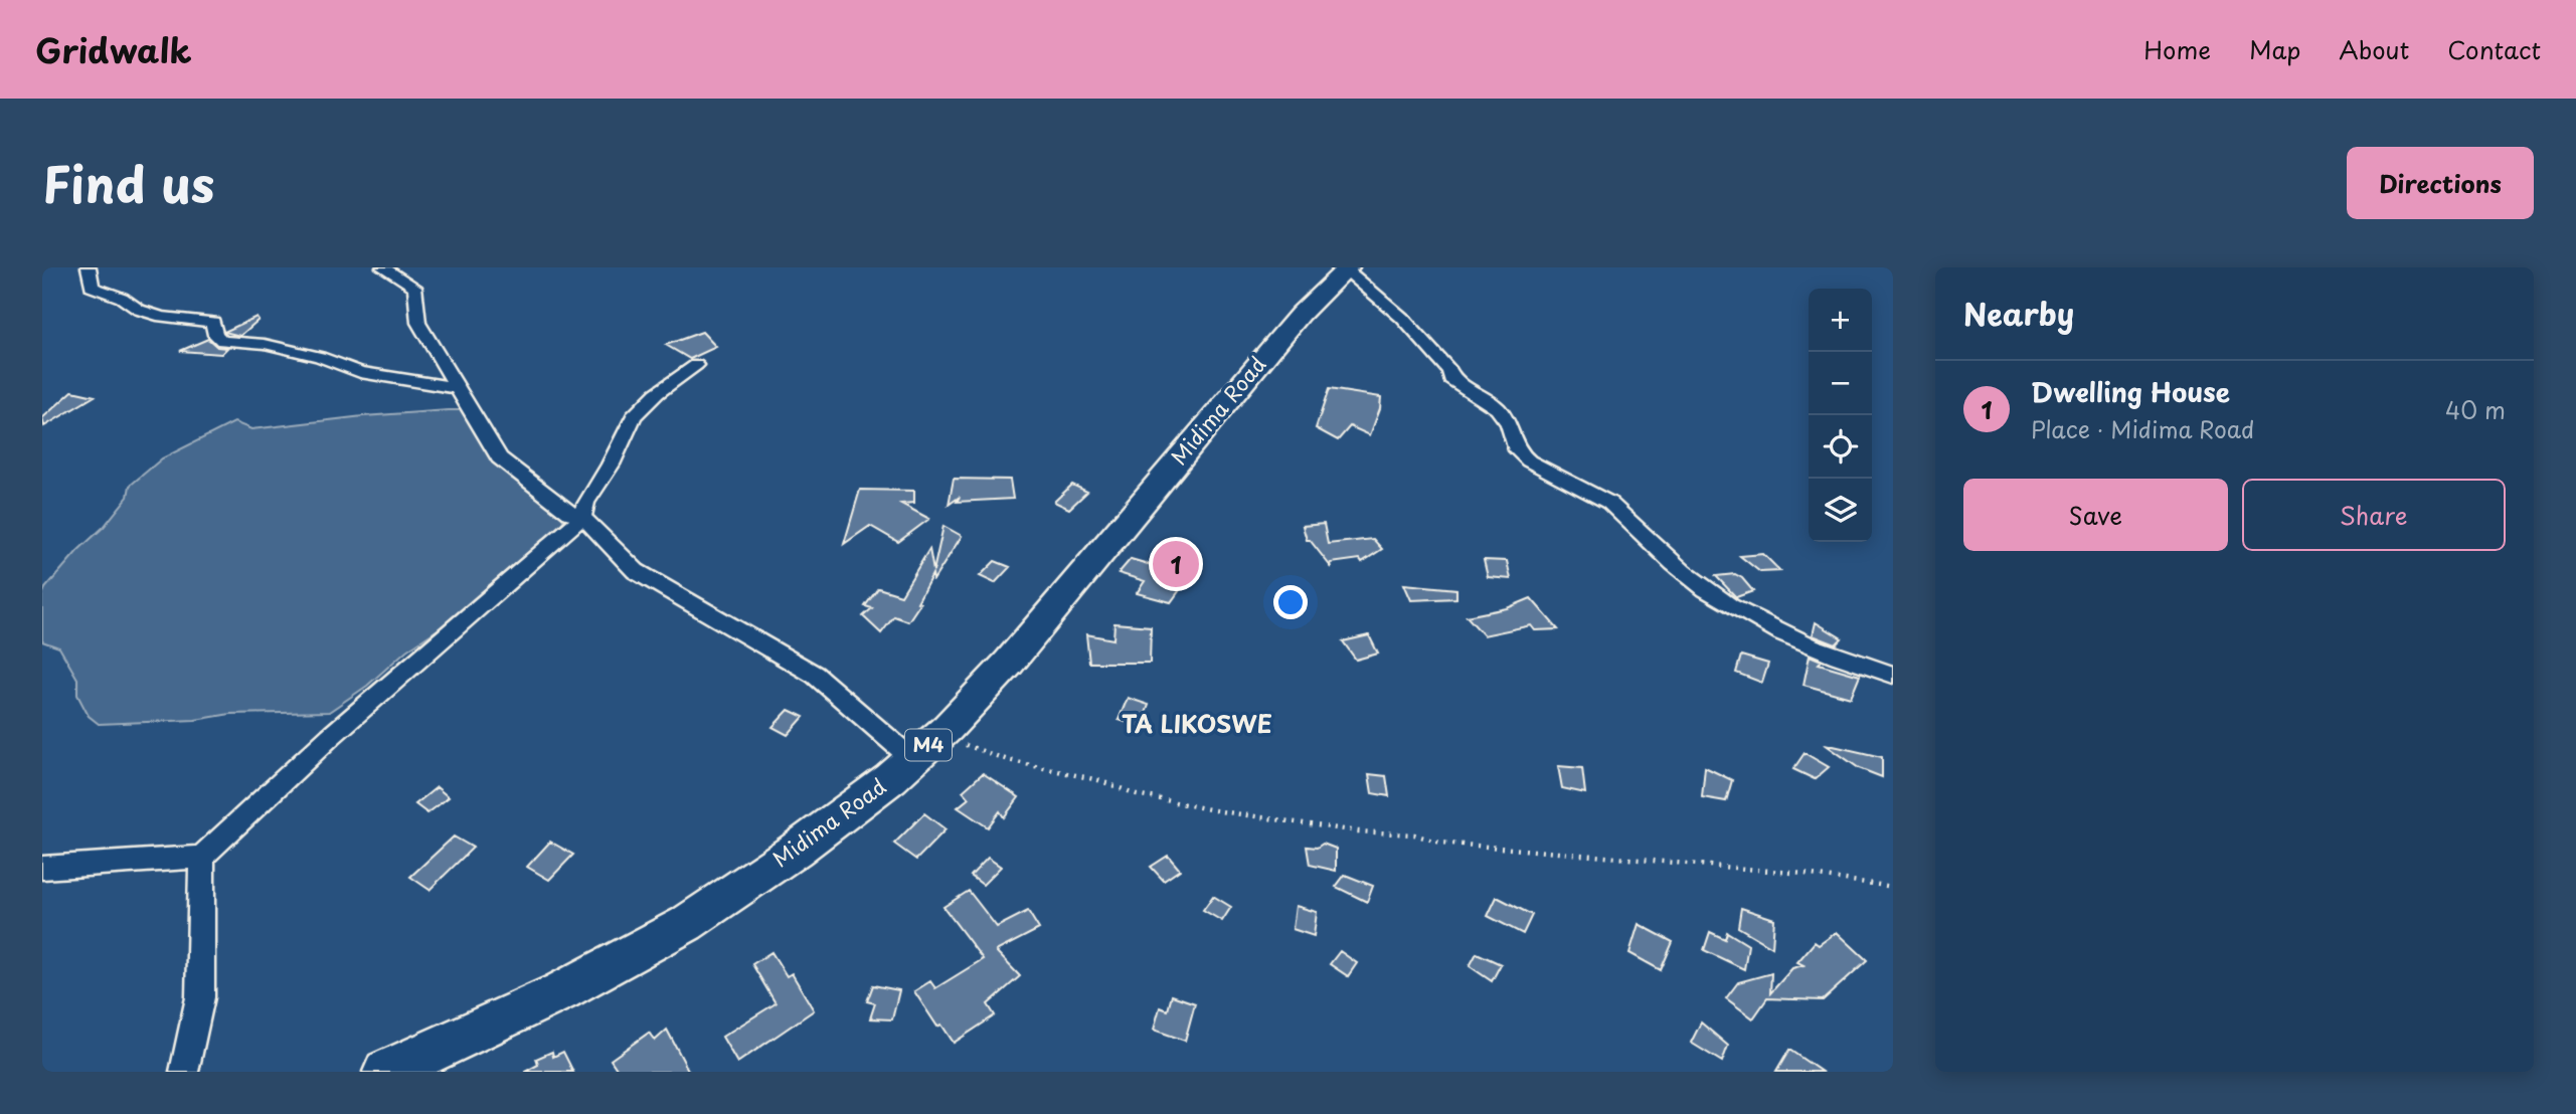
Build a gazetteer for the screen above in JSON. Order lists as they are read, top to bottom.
{
  "streets": {
    "main road": ["Midima Road", "M4"]
  },
  "districts": ["TA LIKOSWE"],
  "page": {
    "header": "Gridwalk",
    "nav": [
      "Home",
      "Map",
      "About",
      "Contact"
    ],
    "title": "Find us",
    "buttons": [
      "Directions",
      ["Save", "Share"]
    ],
    "heading": "Nearby",
    "map_buttons": ["+", "−"],
    "list": [
      {
        "mark": "1",
        "name": "Dwelling House",
        "note": "Place · Midima Road",
        "value": "40 m"
      }
    ],
    "pins": "1"
  }
}
